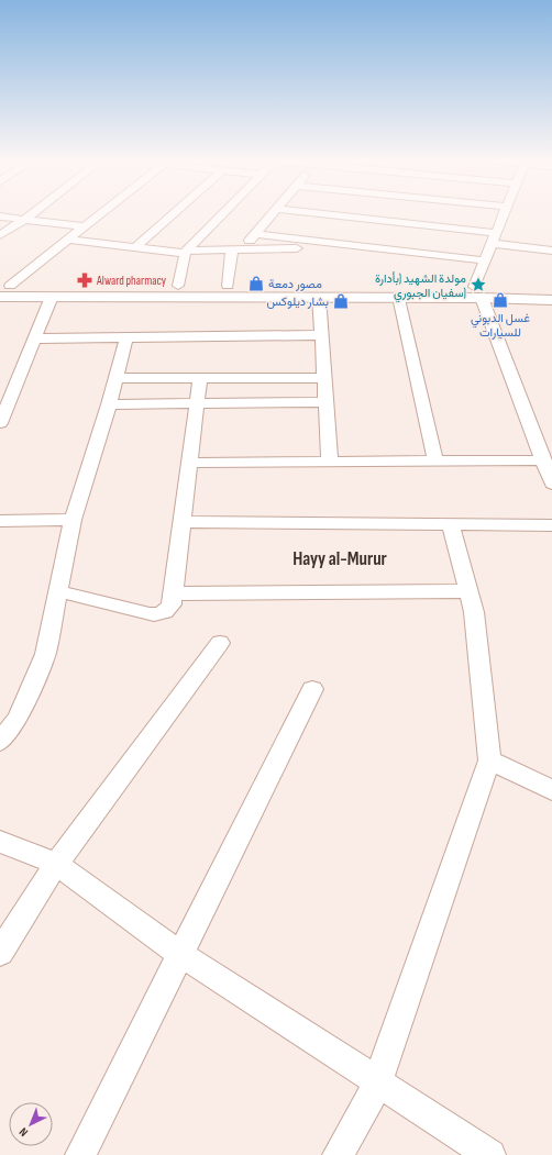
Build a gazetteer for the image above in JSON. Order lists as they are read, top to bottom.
{
  "districts": ["Hayy al-Murur"],
  "places": {
    "pharmacy": ["Alward pharmacy"],
    "shop": ["مصور دمعة", "غسل الدبوني للسيارات", "بشار ديلوكس"],
    "place": ["مولدة الشهيد (بأدارة سفيان الجبوري)"]
  },
  "north": "bottom left"
}
